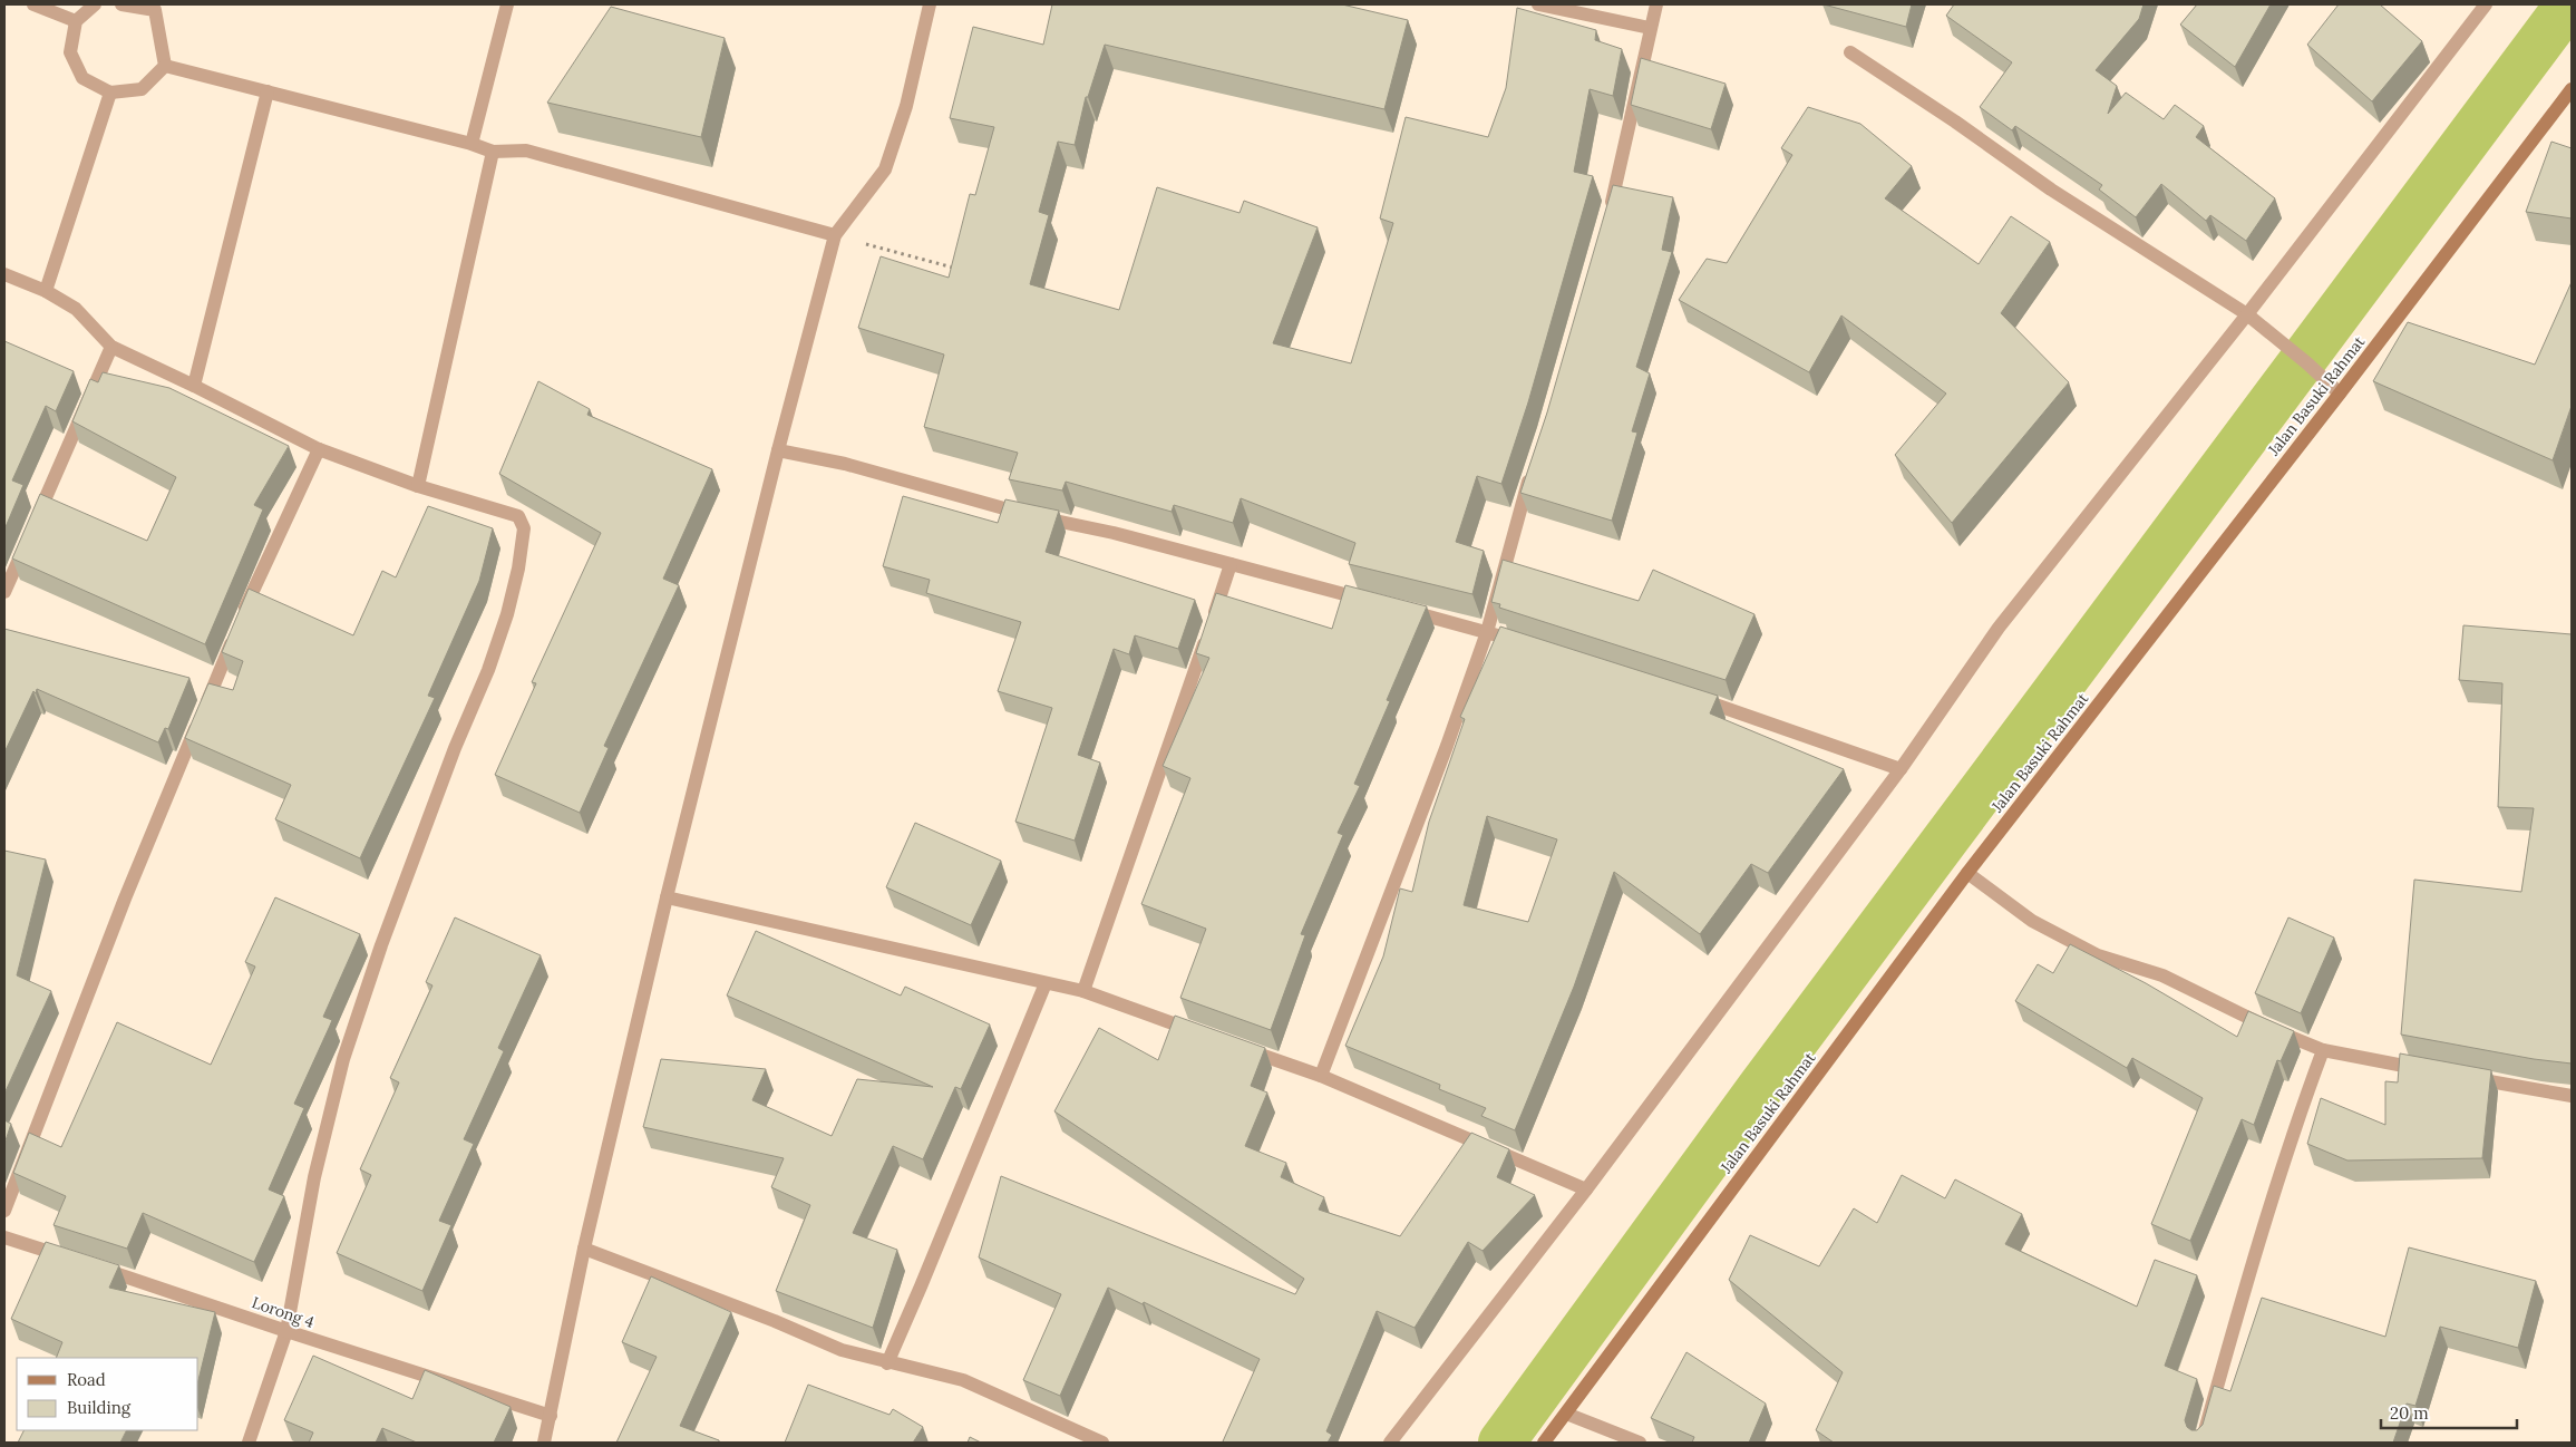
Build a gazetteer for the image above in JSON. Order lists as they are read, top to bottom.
{
  "streets": {
    "main road": ["Jalan Basuki Rahmat"],
    "street": ["Lorong 4"]
  },
  "legend": ["Road", "Building"],
  "scale_bar": "20 m"
}
